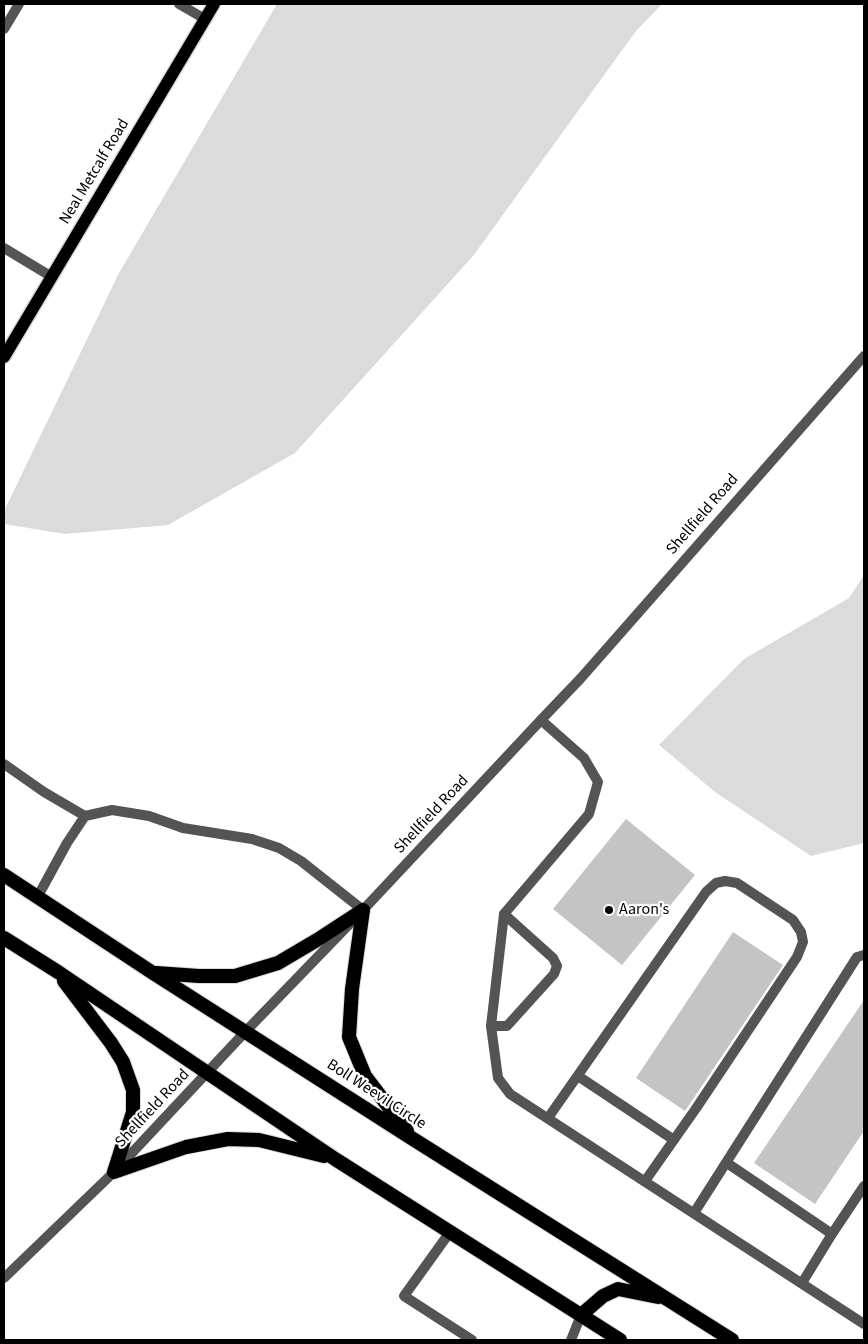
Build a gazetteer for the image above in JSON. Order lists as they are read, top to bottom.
{
  "streets": {
    "highway": ["Boll Weevil Circle"],
    "main road": ["Neal Metcalf Road"],
    "street": ["Shellfield Road"]
  },
  "crossings": [
    ["Shellfield Road", "Boll Weevil Circle"]
  ],
  "places": ["Aaron's"]
}
